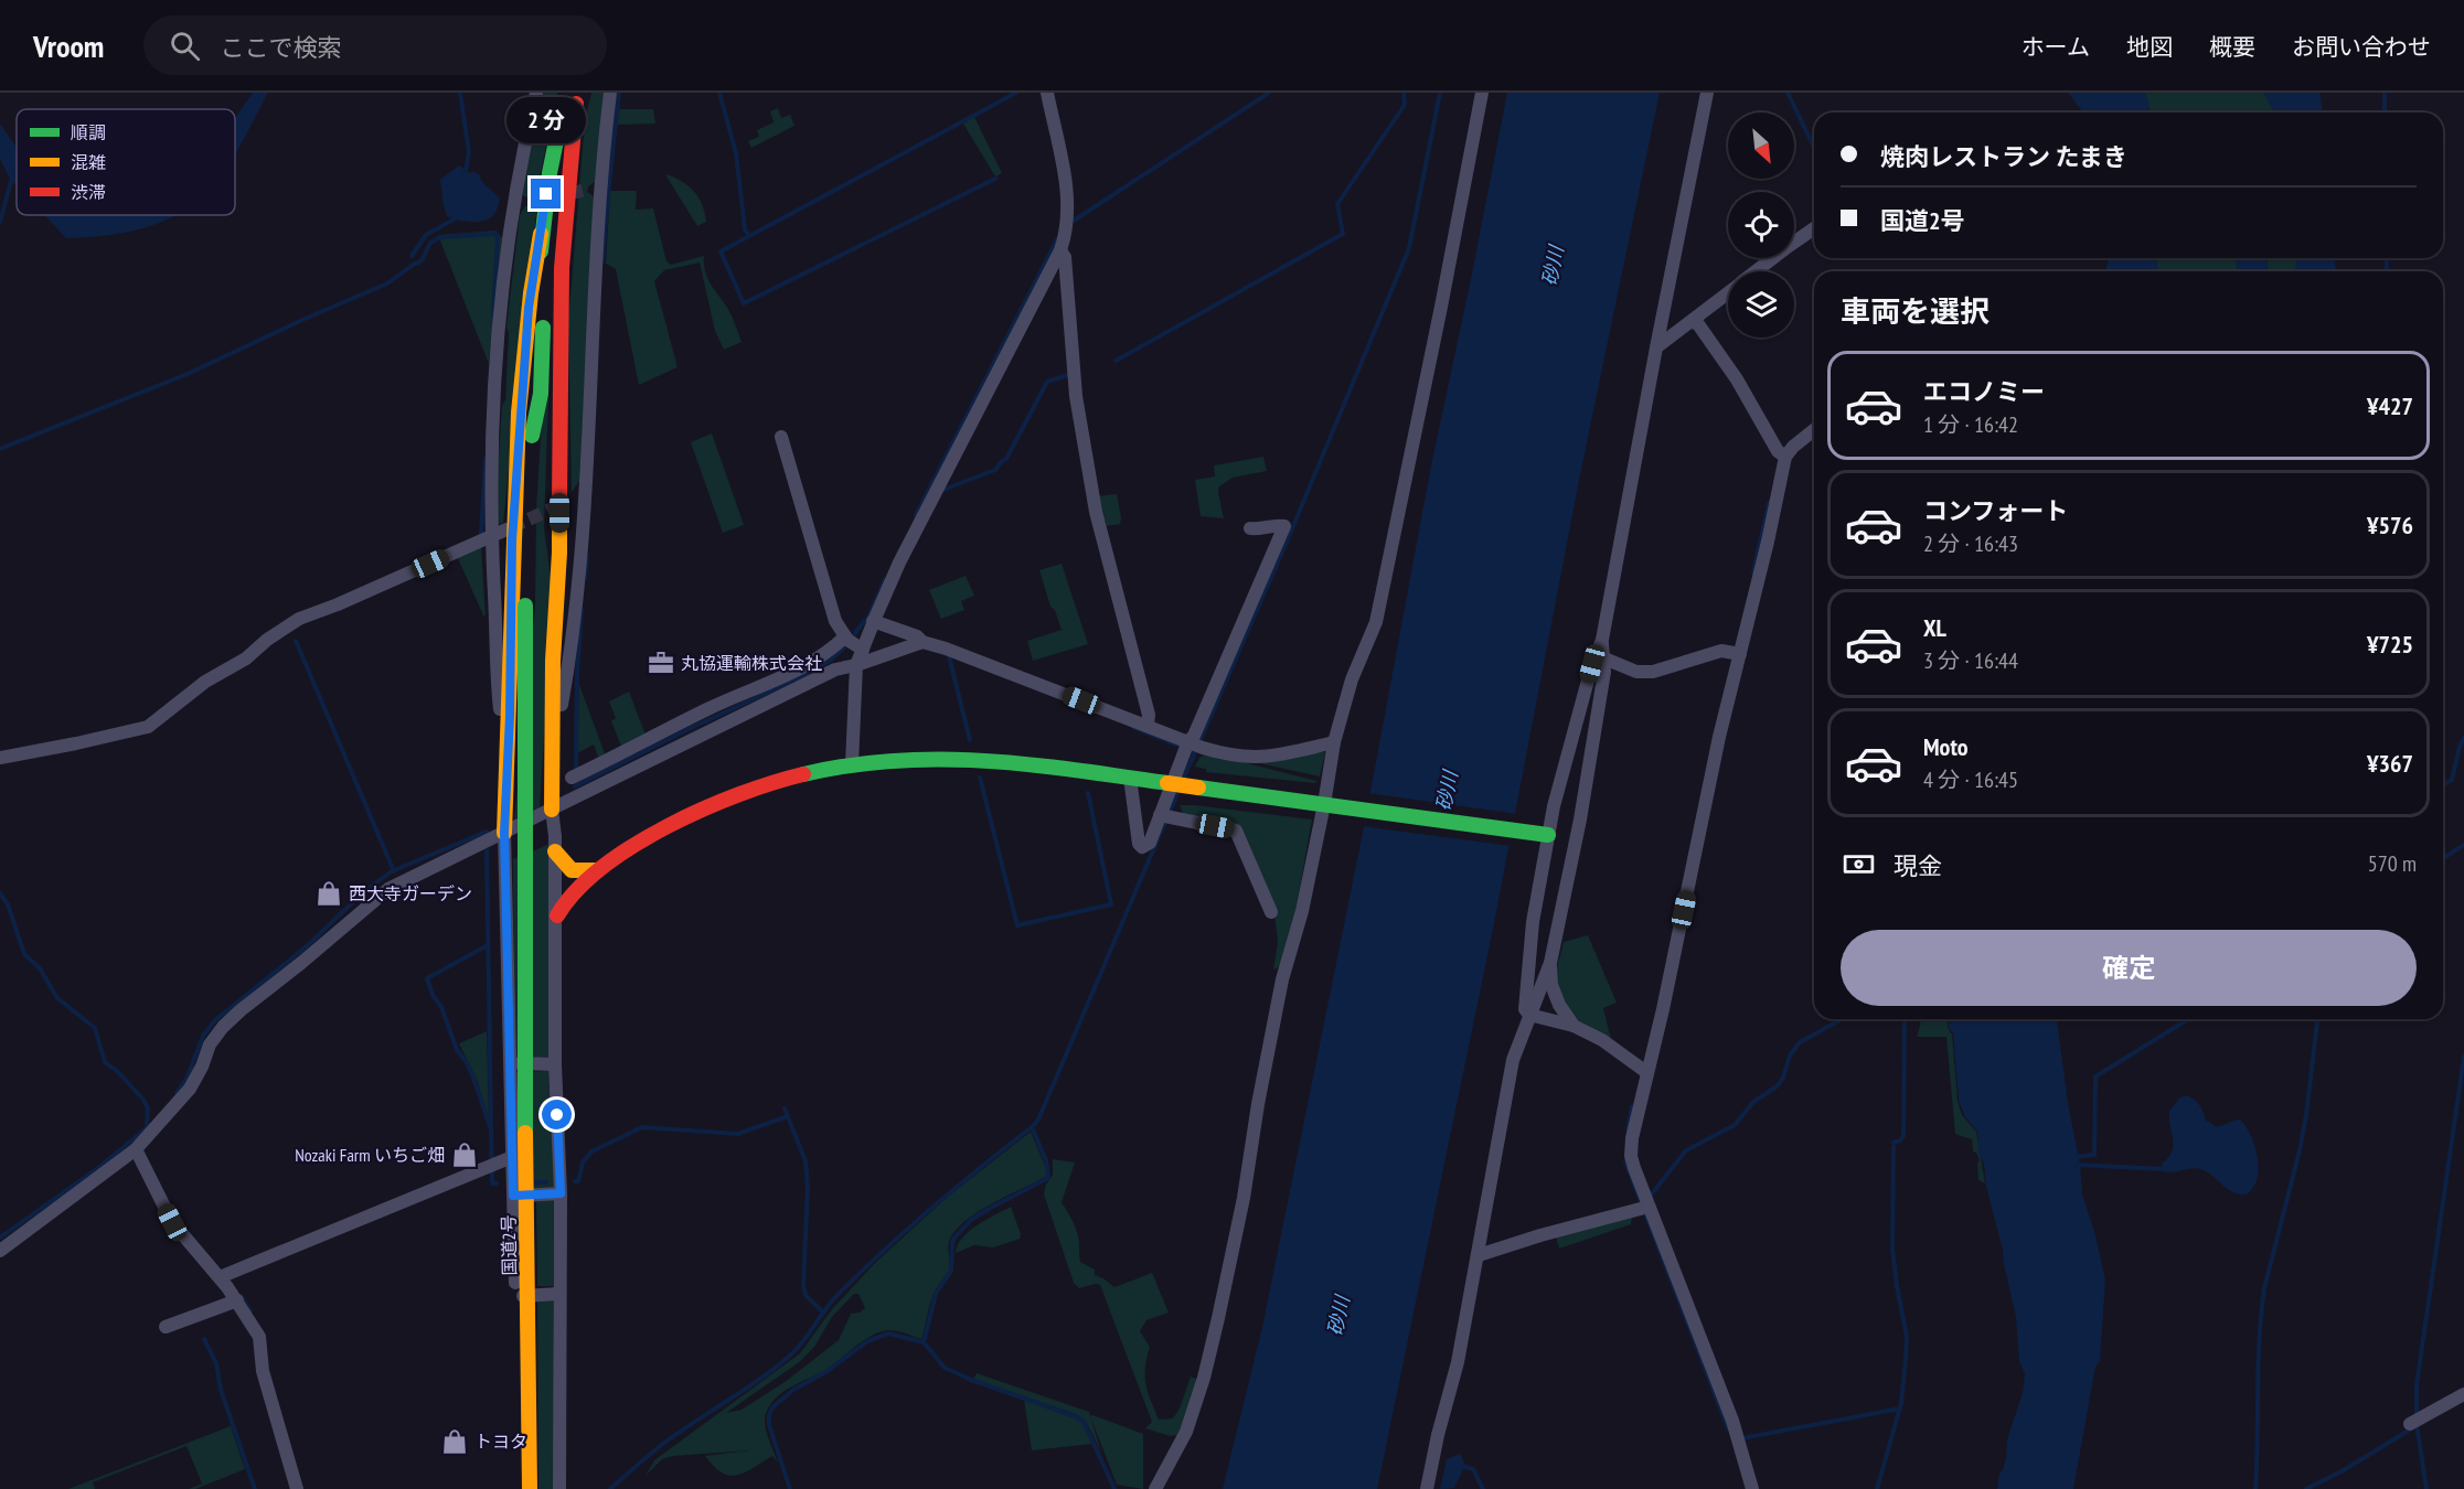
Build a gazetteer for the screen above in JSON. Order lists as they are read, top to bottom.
{
  "streets": {
    "main road": ["国道2号"]
  },
  "water": ["砂川"],
  "places": {
    "office": ["丸協運輸株式会社"],
    "shop": ["西大寺ガーデン", "Nozaki Farm いちご畑", "トヨタ"]
  },
  "legend": ["順調", "混雑", "渋滞"],
  "north": "bottom right",
  "page": {
    "header": "Vroom",
    "search": "ここで検索",
    "nav": [
      "ホーム",
      "地図",
      "概要",
      "お問い合わせ"
    ],
    "bubble": "2 分",
    "banner": ["焼肉レストラン たまき", "国道2号"],
    "heading": "車両を選択",
    "list": [
      {
        "name": "エコノミー",
        "note": "1 分 · 16:42",
        "value": "¥427"
      },
      {
        "name": "コンフォート",
        "note": "2 分 · 16:43",
        "value": "¥576"
      },
      {
        "name": "XL",
        "note": "3 分 · 16:44",
        "value": "¥725"
      },
      {
        "name": "Moto",
        "note": "4 分 · 16:45",
        "value": "¥367"
      }
    ],
    "pay": ["現金", "570 m"],
    "buttons": "確定"
  }
}
